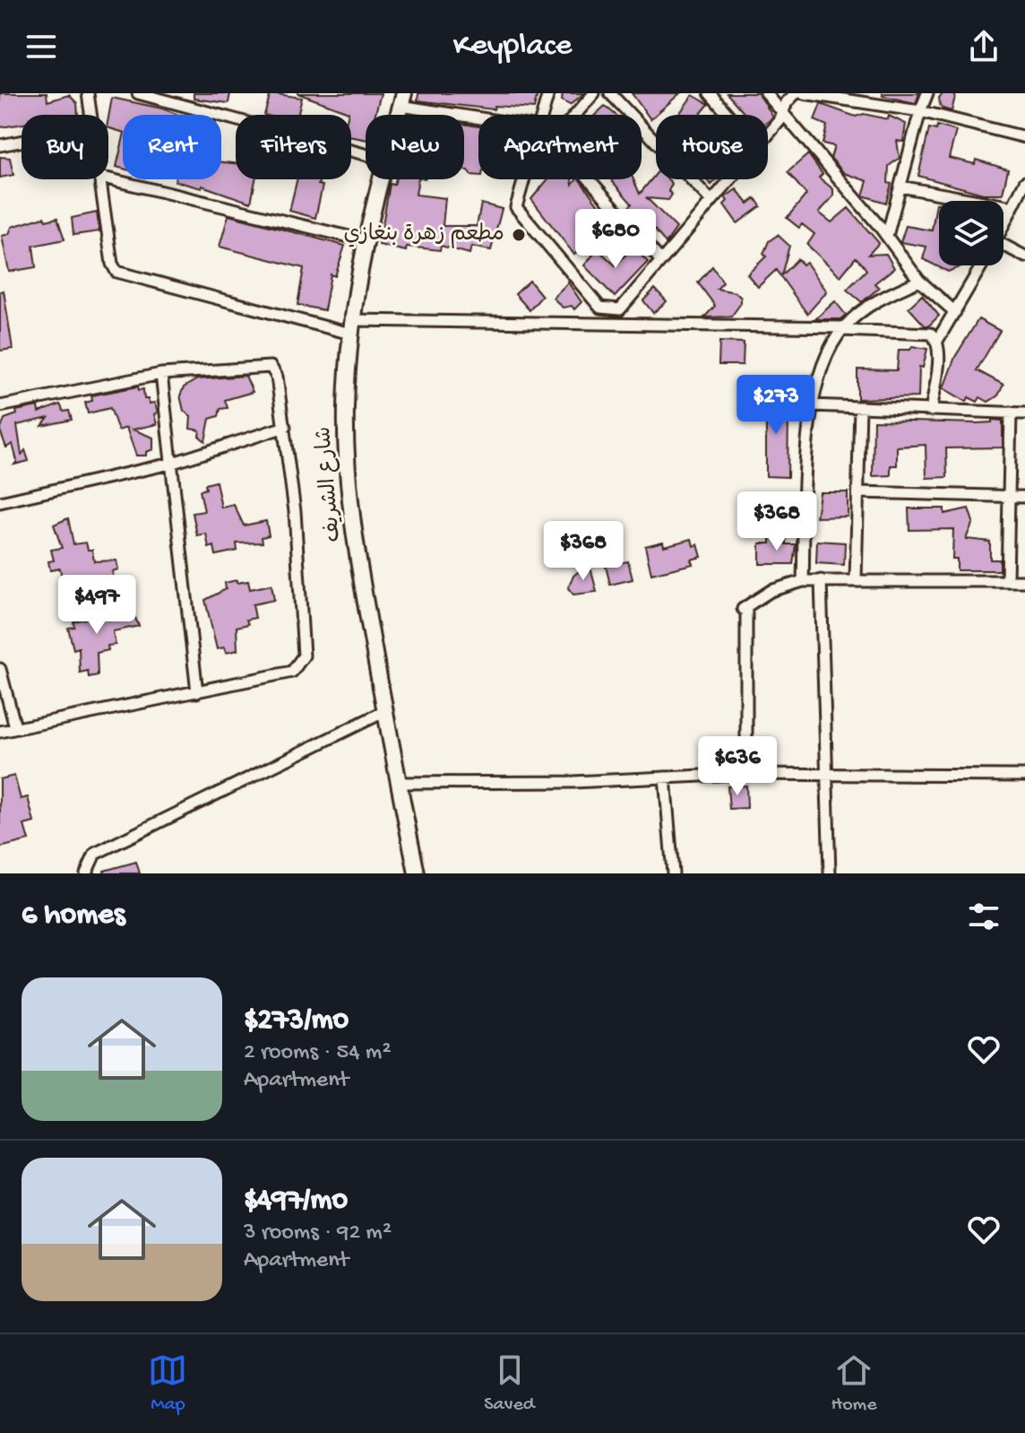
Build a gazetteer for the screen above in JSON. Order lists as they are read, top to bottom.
{
  "streets": {
    "main road": ["شارع الشريف"]
  },
  "places": ["مطعم زهرة بنغازي"],
  "page": {
    "header": "Keyplace",
    "chip": [
      "Buy",
      "Rent",
      "Filters",
      "New",
      "Apartment",
      "House"
    ],
    "price": [
      "$680",
      "$273",
      "$368",
      "$368",
      "$497",
      "$636"
    ],
    "heading": "6 homes",
    "list": [
      {
        "name": "$273/mo",
        "note": "2 rooms · 54 m² · Apartment"
      },
      {
        "name": "$497/mo",
        "note": "3 rooms · 92 m² · Apartment"
      }
    ],
    "tabs": ["Map", "Saved", "Home"]
  }
}
